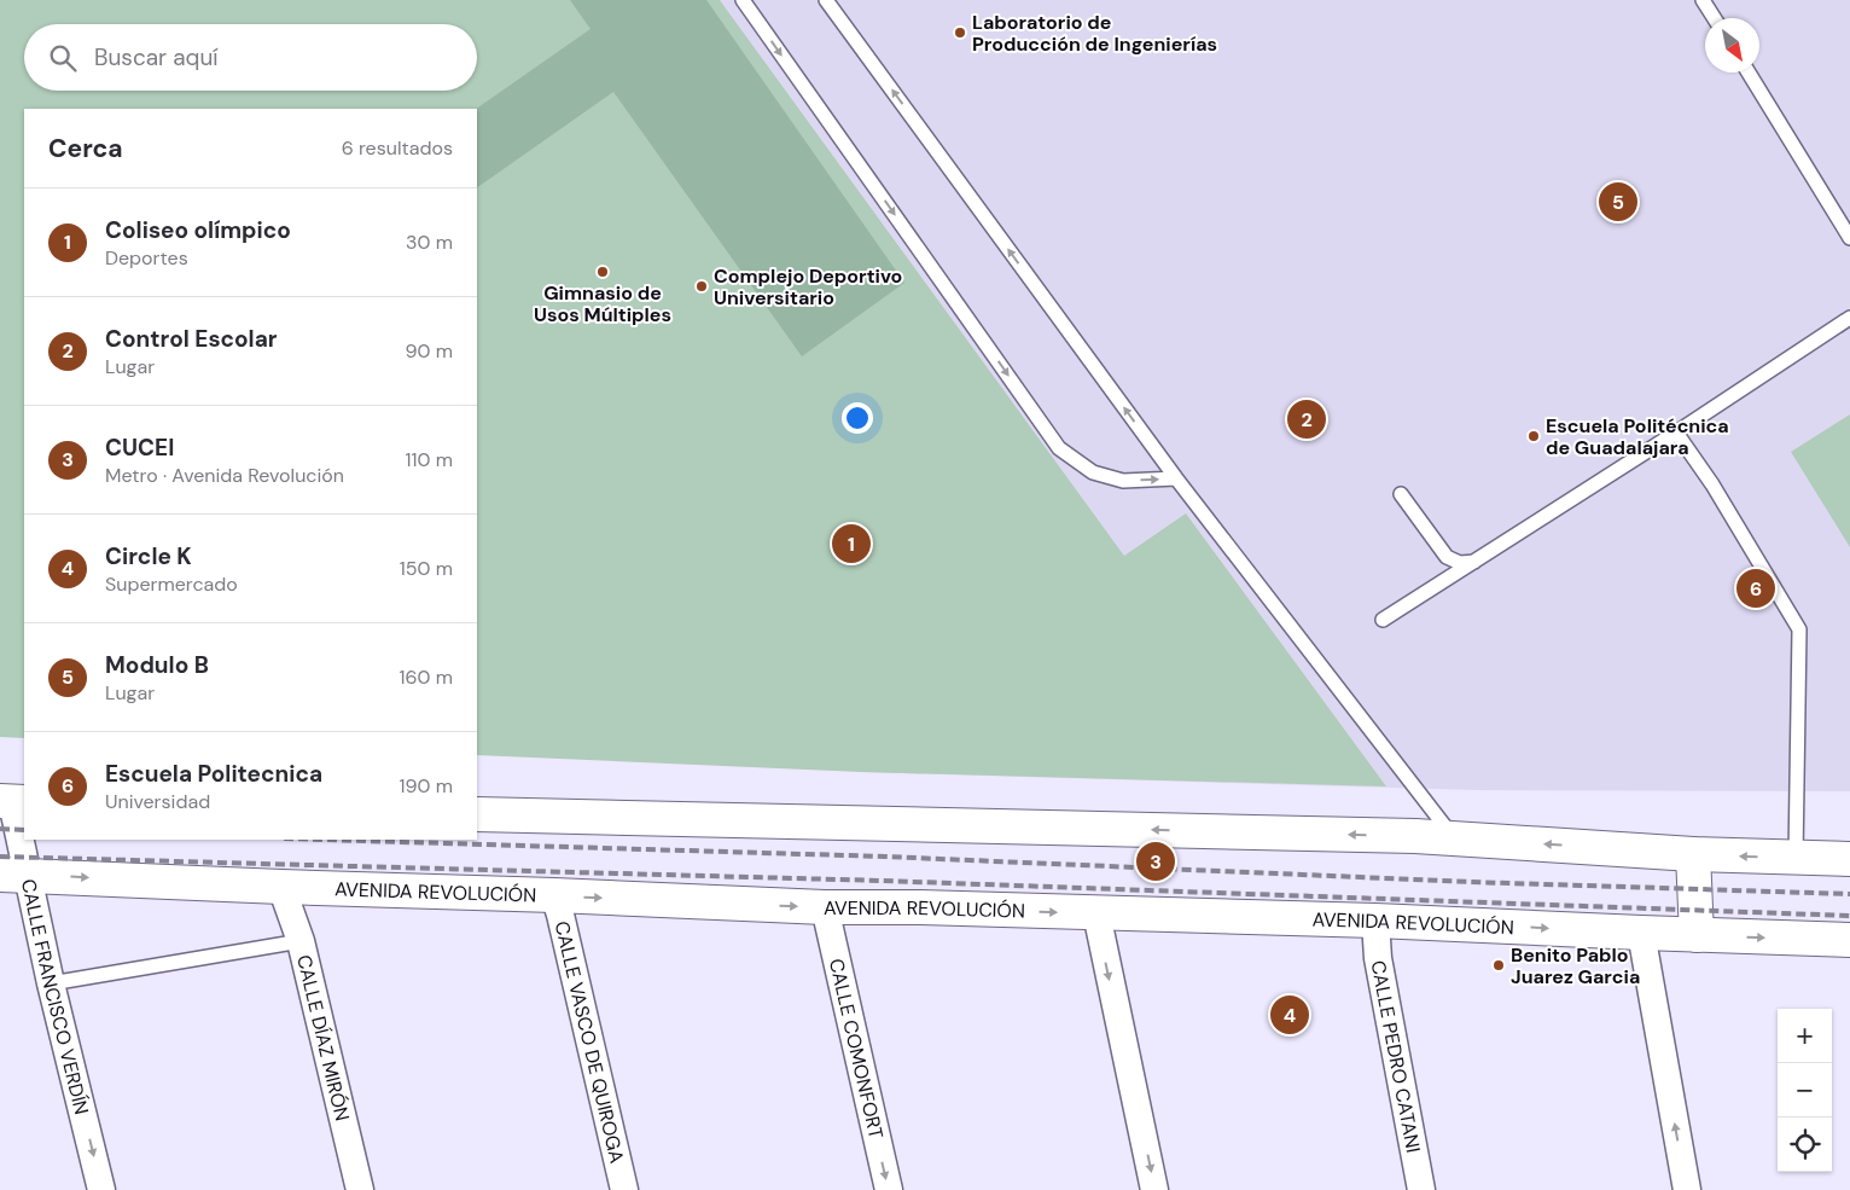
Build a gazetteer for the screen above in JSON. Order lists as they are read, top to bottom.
{
  "streets": {
    "main road": ["AVENIDA REVOLUCIÓN"],
    "street": [
      "CALLE FRANCISCO VERDÍN",
      "CALLE DÍAZ MIRÓN",
      "CALLE VASCO DE QUIROGA",
      "CALLE COMONFORT",
      "CALLE PEDRO CATANI"
    ]
  },
  "crossings": [
    ["AVENIDA REVOLUCIÓN", "CALLE FRANCISCO VERDÍN"],
    ["AVENIDA REVOLUCIÓN", "CALLE DÍAZ MIRÓN"],
    ["AVENIDA REVOLUCIÓN", "CALLE VASCO DE QUIROGA"],
    ["AVENIDA REVOLUCIÓN", "CALLE COMONFORT"],
    ["AVENIDA REVOLUCIÓN", "CALLE PEDRO CATANI"]
  ],
  "one_way": ["CALLE FRANCISCO VERDÍN", "CALLE COMONFORT"],
  "places": [
    "Laboratorio de Producción de Ingenierías",
    "Gimnasio de Usos Múltiples",
    "Complejo Deportivo Universitario",
    "Escuela Politécnica de Guadalajara",
    "Benito Pablo Juarez Garcia"
  ],
  "north": "bottom right",
  "page": {
    "search": "Buscar aquí",
    "heading": ["Cerca", "6 resultados"],
    "pins": [
      "5",
      "2",
      "1",
      "6",
      "3",
      "4"
    ],
    "list": [
      {
        "mark": "1",
        "name": "Coliseo olímpico",
        "note": "Deportes",
        "value": "30 m"
      },
      {
        "mark": "2",
        "name": "Control Escolar",
        "note": "Lugar",
        "value": "90 m"
      },
      {
        "mark": "3",
        "name": "CUCEI",
        "note": "Metro · Avenida Revolución",
        "value": "110 m"
      },
      {
        "mark": "4",
        "name": "Circle K",
        "note": "Supermercado",
        "value": "150 m"
      },
      {
        "mark": "5",
        "name": "Modulo B",
        "note": "Lugar",
        "value": "160 m"
      },
      {
        "mark": "6",
        "name": "Escuela Politecnica",
        "note": "Universidad",
        "value": "190 m"
      }
    ],
    "map_buttons": ["+", "−"]
  }
}
